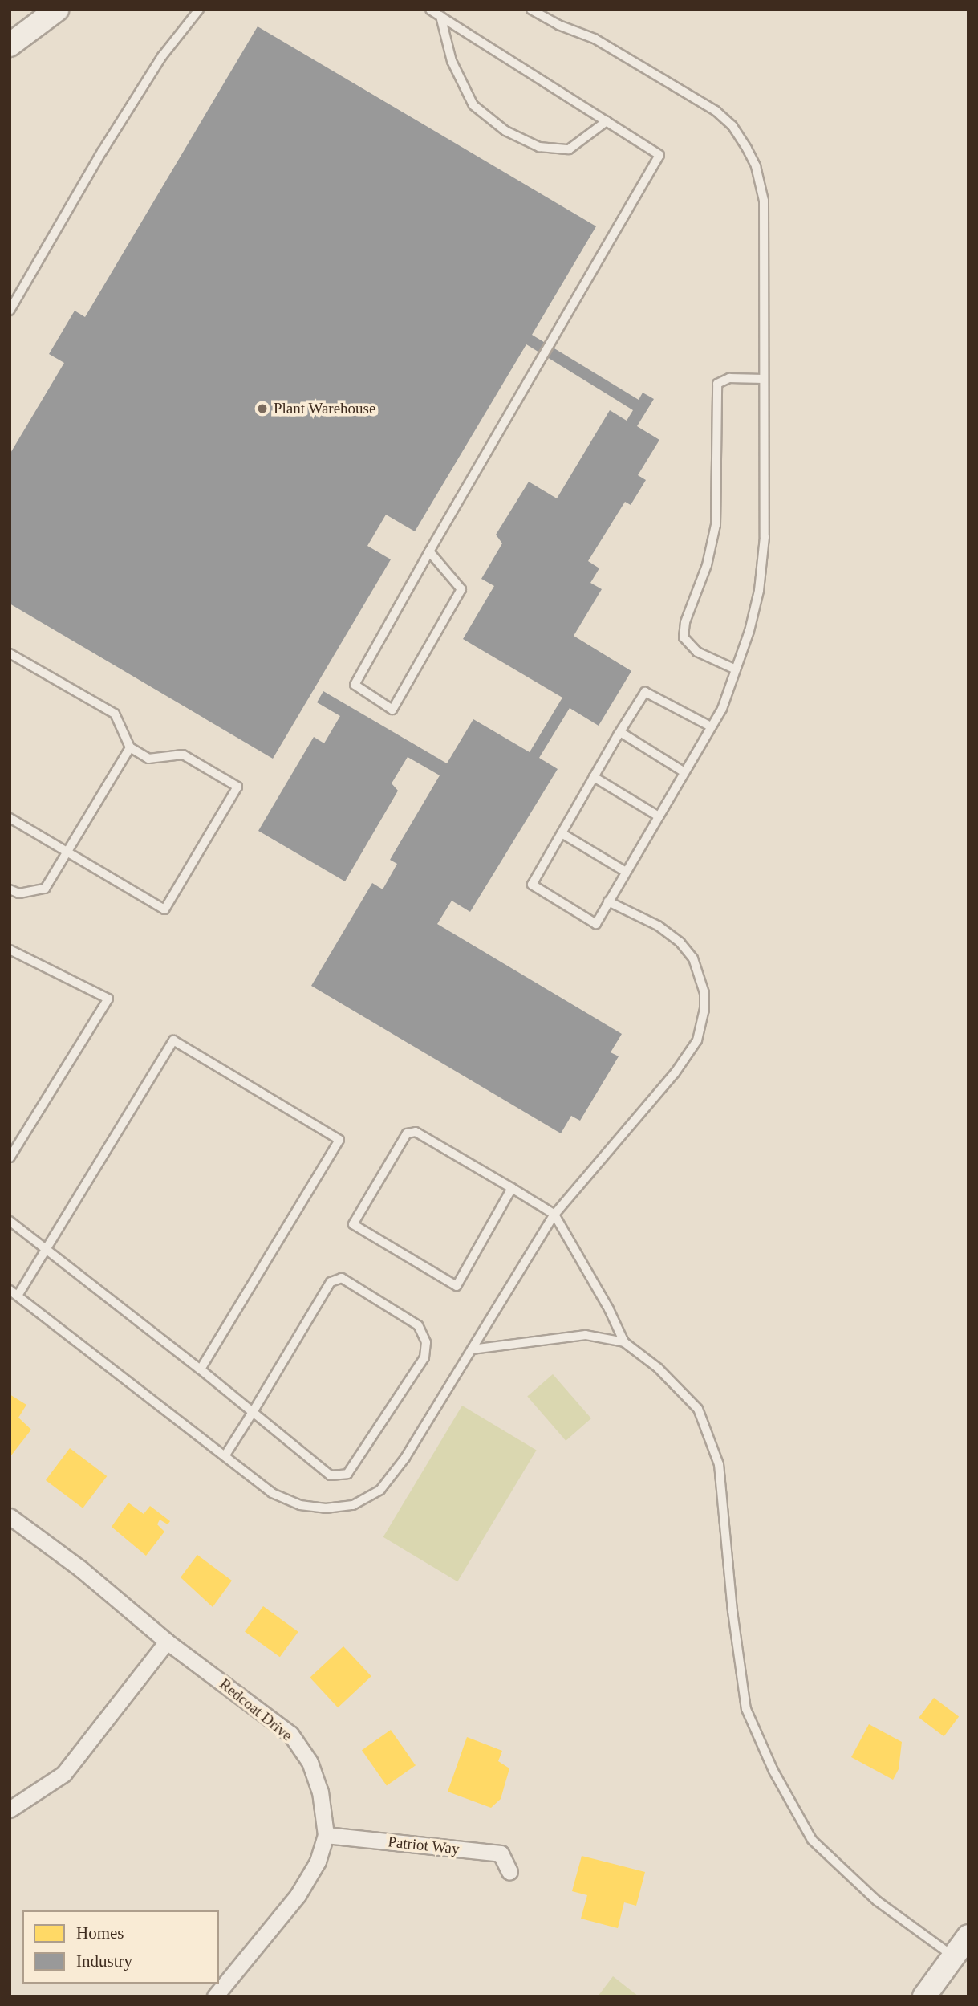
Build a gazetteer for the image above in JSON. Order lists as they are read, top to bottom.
{
  "streets": {
    "street": ["Redcoat Drive", "Patriot Way"]
  },
  "crossings": [
    ["Redcoat Drive", "Patriot Way"]
  ],
  "places": ["Plant Warehouse"],
  "legend": ["Homes", "Industry"]
}
